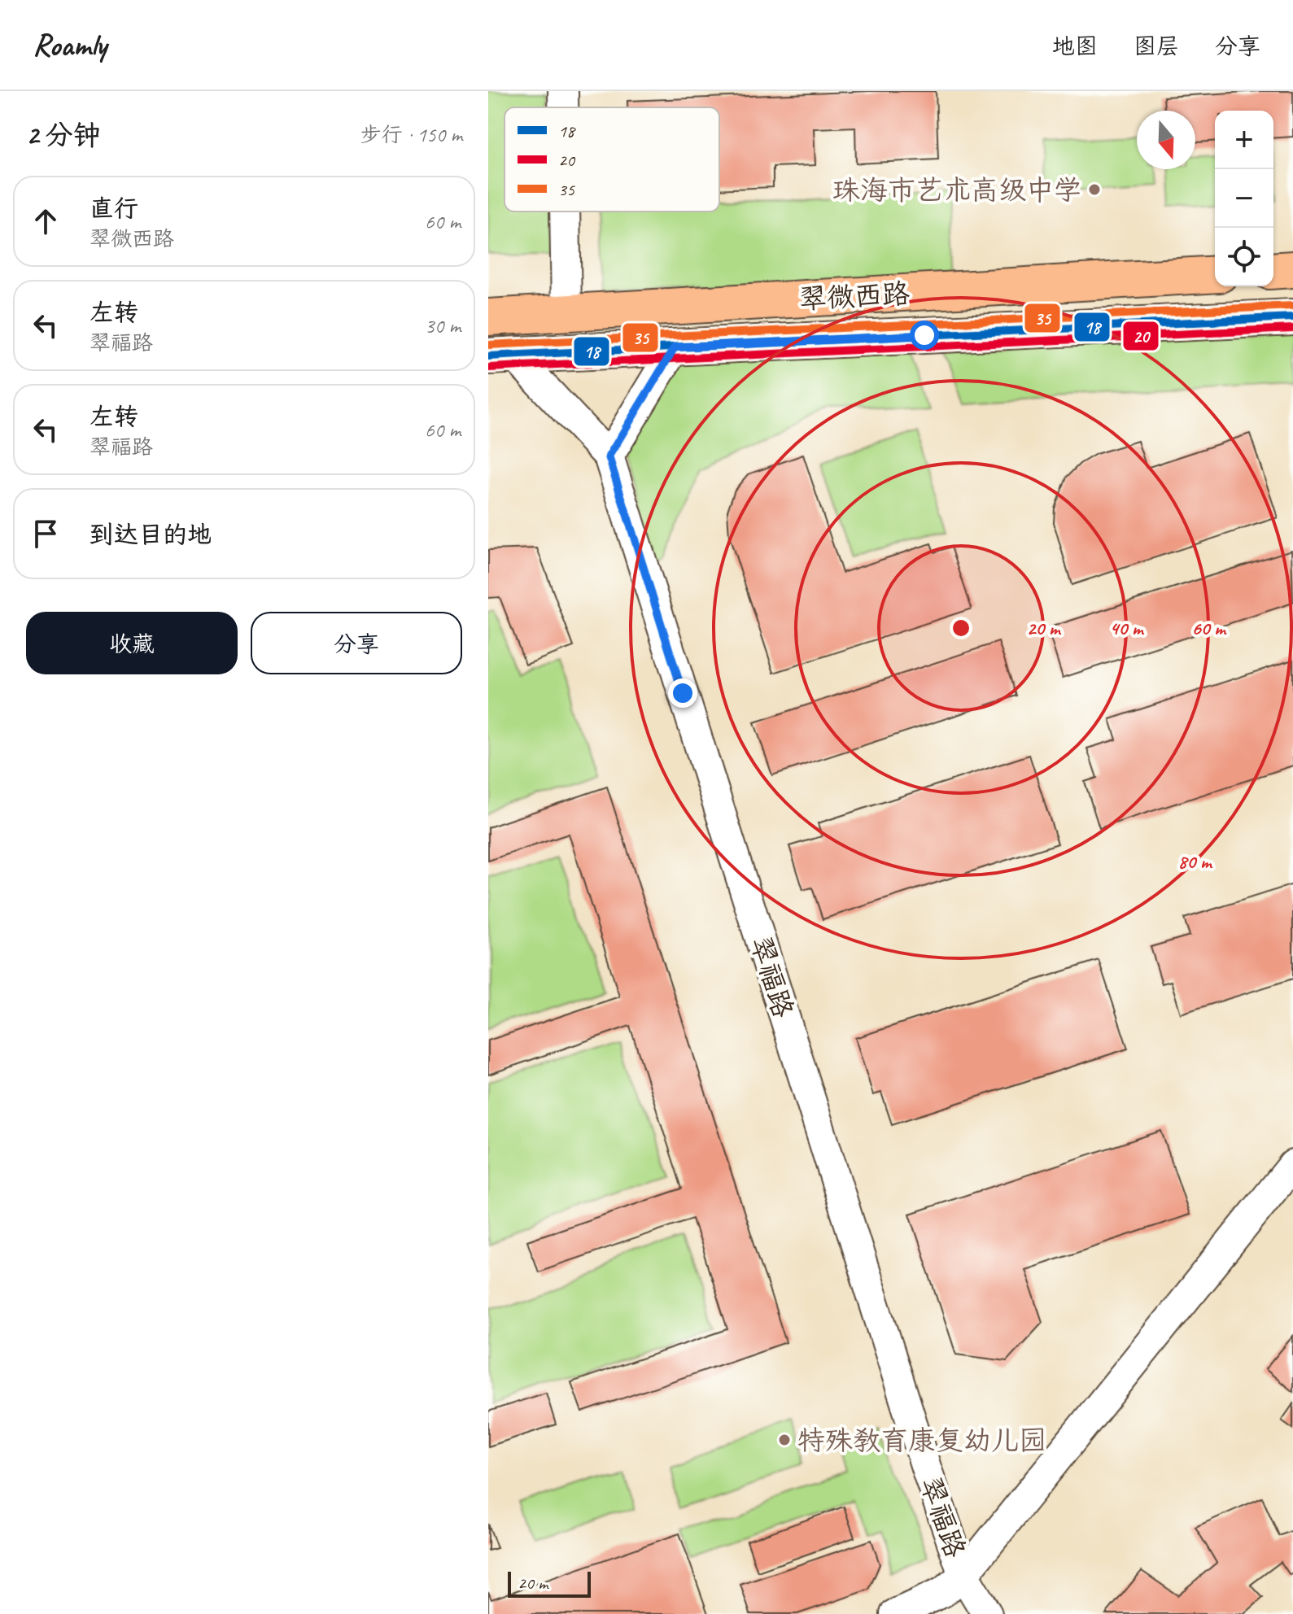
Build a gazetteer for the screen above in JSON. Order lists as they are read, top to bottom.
{
  "streets": {
    "main road": ["翠微西路"],
    "street": ["翠福路"]
  },
  "places": ["珠海市艺术高级中学", "特殊教育康复幼儿园"],
  "lines": ["transit line 35", "transit line 18", "transit line 20"],
  "legend": ["18", "20", "35"],
  "scale_bar": "20 m",
  "north": "bottom",
  "page": {
    "header": "Roamly",
    "nav": ["地图", "图层", "分享"],
    "heading": ["2 分钟", "步行 · 150 m"],
    "map_buttons": ["+", "−"],
    "list": [
      ["直行", "翠微西路", "60 m"],
      ["左转", "翠福路", "30 m"],
      ["左转", "翠福路", "60 m"],
      "到达目的地"
    ],
    "buttons": ["收藏", "分享"],
    "scale": "20 m"
  },
  "rings": [
    "20 m",
    "40 m",
    "60 m",
    "80 m"
  ]
}
